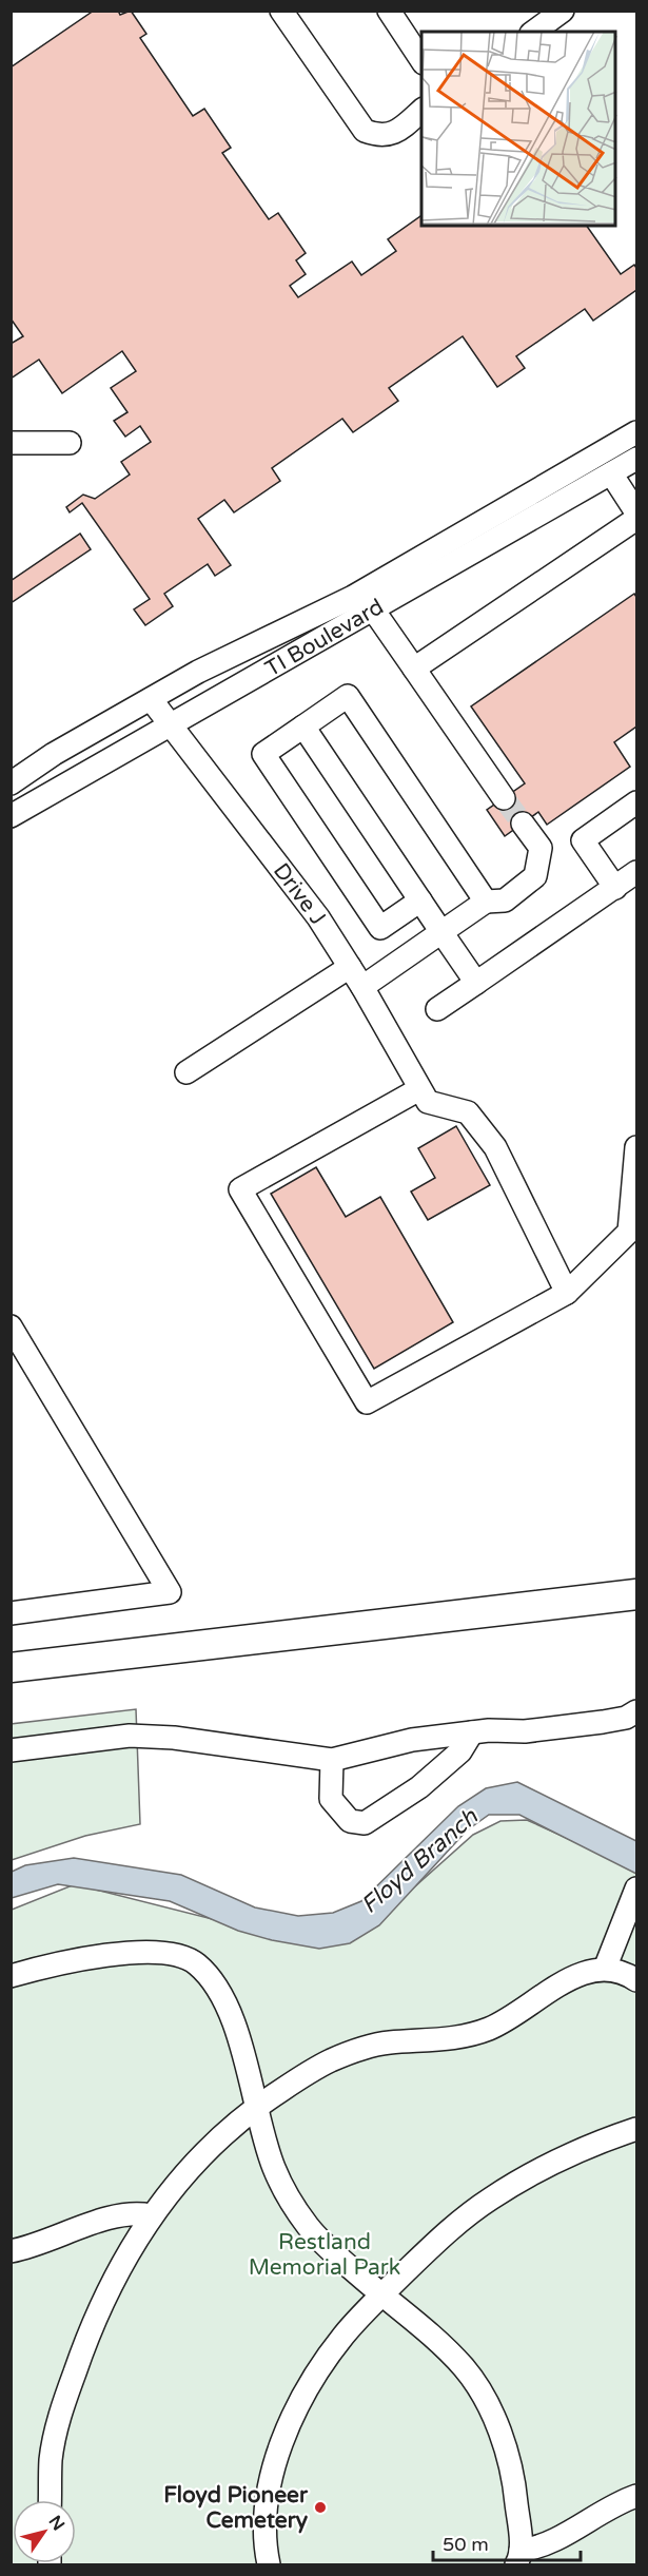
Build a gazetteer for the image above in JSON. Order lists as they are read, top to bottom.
{
  "streets": {
    "street": ["TI Boulevard", "Drive J"]
  },
  "crossings": [
    ["TI Boulevard", "Drive J"]
  ],
  "water": ["Floyd Branch"],
  "parks": ["Restland Memorial Park"],
  "places": ["Floyd Pioneer Cemetery"],
  "scale_bar": "50 m",
  "north": "top right"
}
